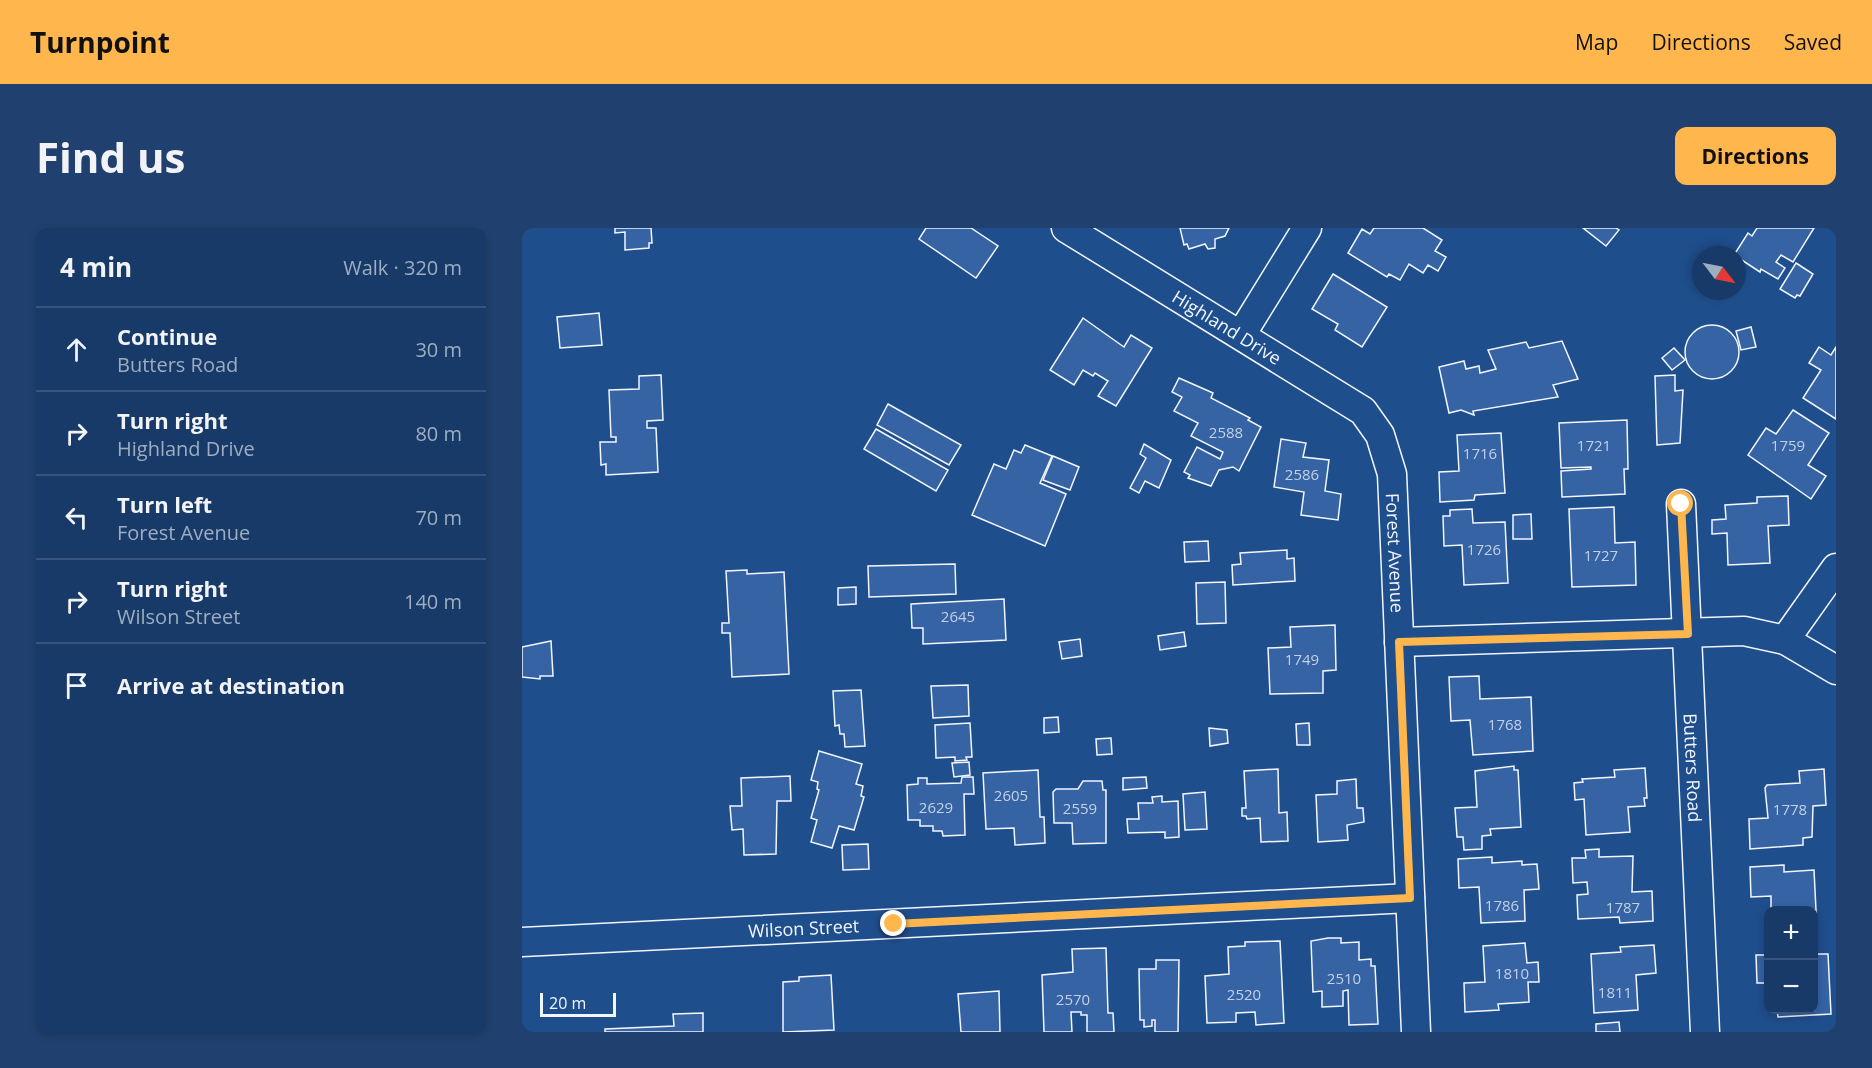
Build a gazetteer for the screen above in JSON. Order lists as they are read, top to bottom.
{
  "streets": {
    "street": [
      "Highland Drive",
      "Forest Avenue",
      "Butters Road",
      "Wilson Street"
    ]
  },
  "crossings": [
    ["Highland Drive", "Forest Avenue"],
    ["Forest Avenue", "Wilson Street"]
  ],
  "house_numbers": [
    "2588",
    "1721",
    "1759",
    "1716",
    "2586",
    "1726",
    "1727",
    "2645",
    "1749",
    "1768",
    "2605",
    "2629",
    "2559",
    "1778",
    "1786",
    "1787",
    "1810",
    "2510",
    "1811",
    "2520",
    "2570"
  ],
  "scale_bar": "20 m",
  "north": "bottom right",
  "page": {
    "header": "Turnpoint",
    "nav": ["Map", "Directions", "Saved"],
    "buttons": "Directions",
    "title": "Find us",
    "heading": ["4 min", "Walk · 320 m"],
    "list": [
      ["Continue", "Butters Road", "30 m"],
      ["Turn right", "Highland Drive", "80 m"],
      ["Turn left", "Forest Avenue", "70 m"],
      ["Turn right", "Wilson Street", "140 m"],
      "Arrive at destination"
    ],
    "map_buttons": ["+", "−"],
    "scale": "20 m"
  }
}
